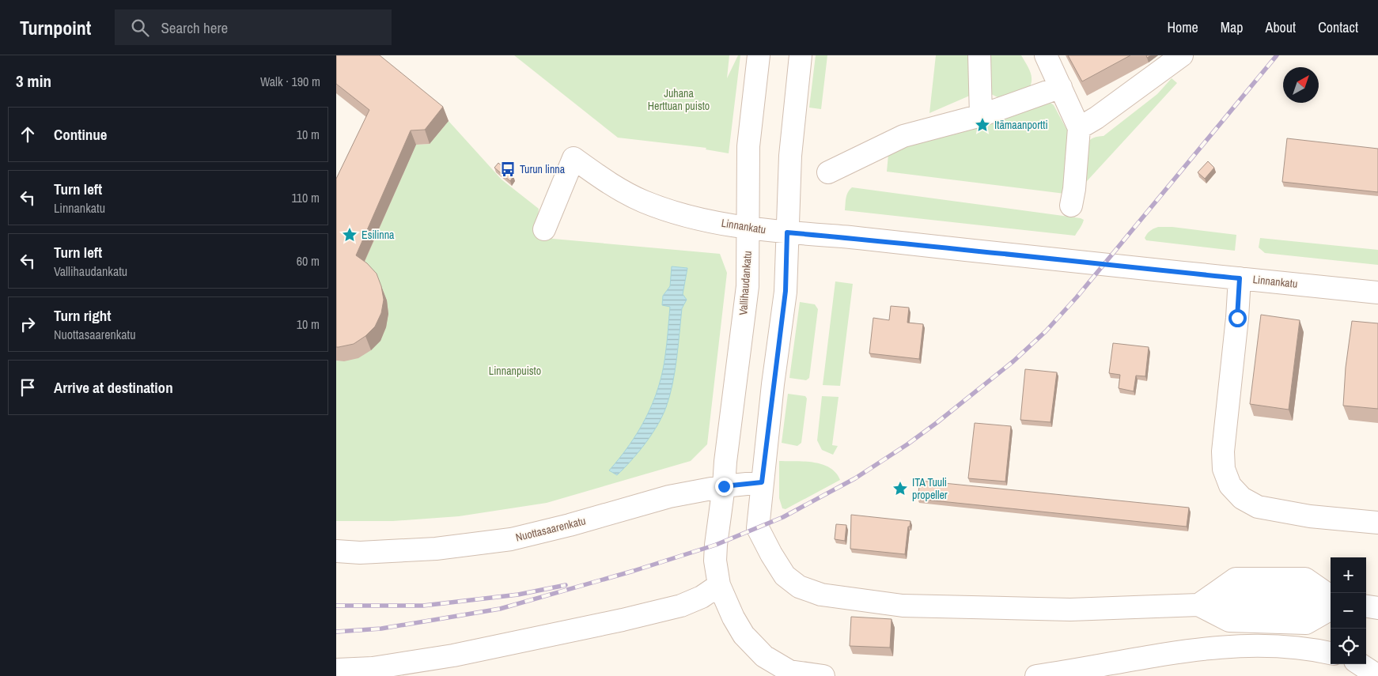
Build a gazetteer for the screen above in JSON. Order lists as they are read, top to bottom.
{
  "streets": {
    "street": ["Linnankatu", "Vallihaudankatu", "Nuottasaarenkatu"]
  },
  "crossings": [
    ["Linnankatu", "Vallihaudankatu"],
    ["Vallihaudankatu", "Nuottasaarenkatu"]
  ],
  "parks": ["Juhana Herttuan puisto", "Linnanpuisto"],
  "places": {
    "place": ["Itämaanportti", "Esilinna", "ITA Tuuli propeller"],
    "bus stop": ["Turun linna"]
  },
  "north": "top right",
  "page": {
    "header": "Turnpoint",
    "search": "Search here",
    "nav": [
      "Home",
      "Map",
      "About",
      "Contact"
    ],
    "heading": ["3 min", "Walk · 190 m"],
    "list": [
      ["Continue", "10 m"],
      ["Turn left", "Linnankatu", "110 m"],
      ["Turn left", "Vallihaudankatu", "60 m"],
      ["Turn right", "Nuottasaarenkatu", "10 m"],
      "Arrive at destination"
    ],
    "map_buttons": ["+", "−"]
  }
}
